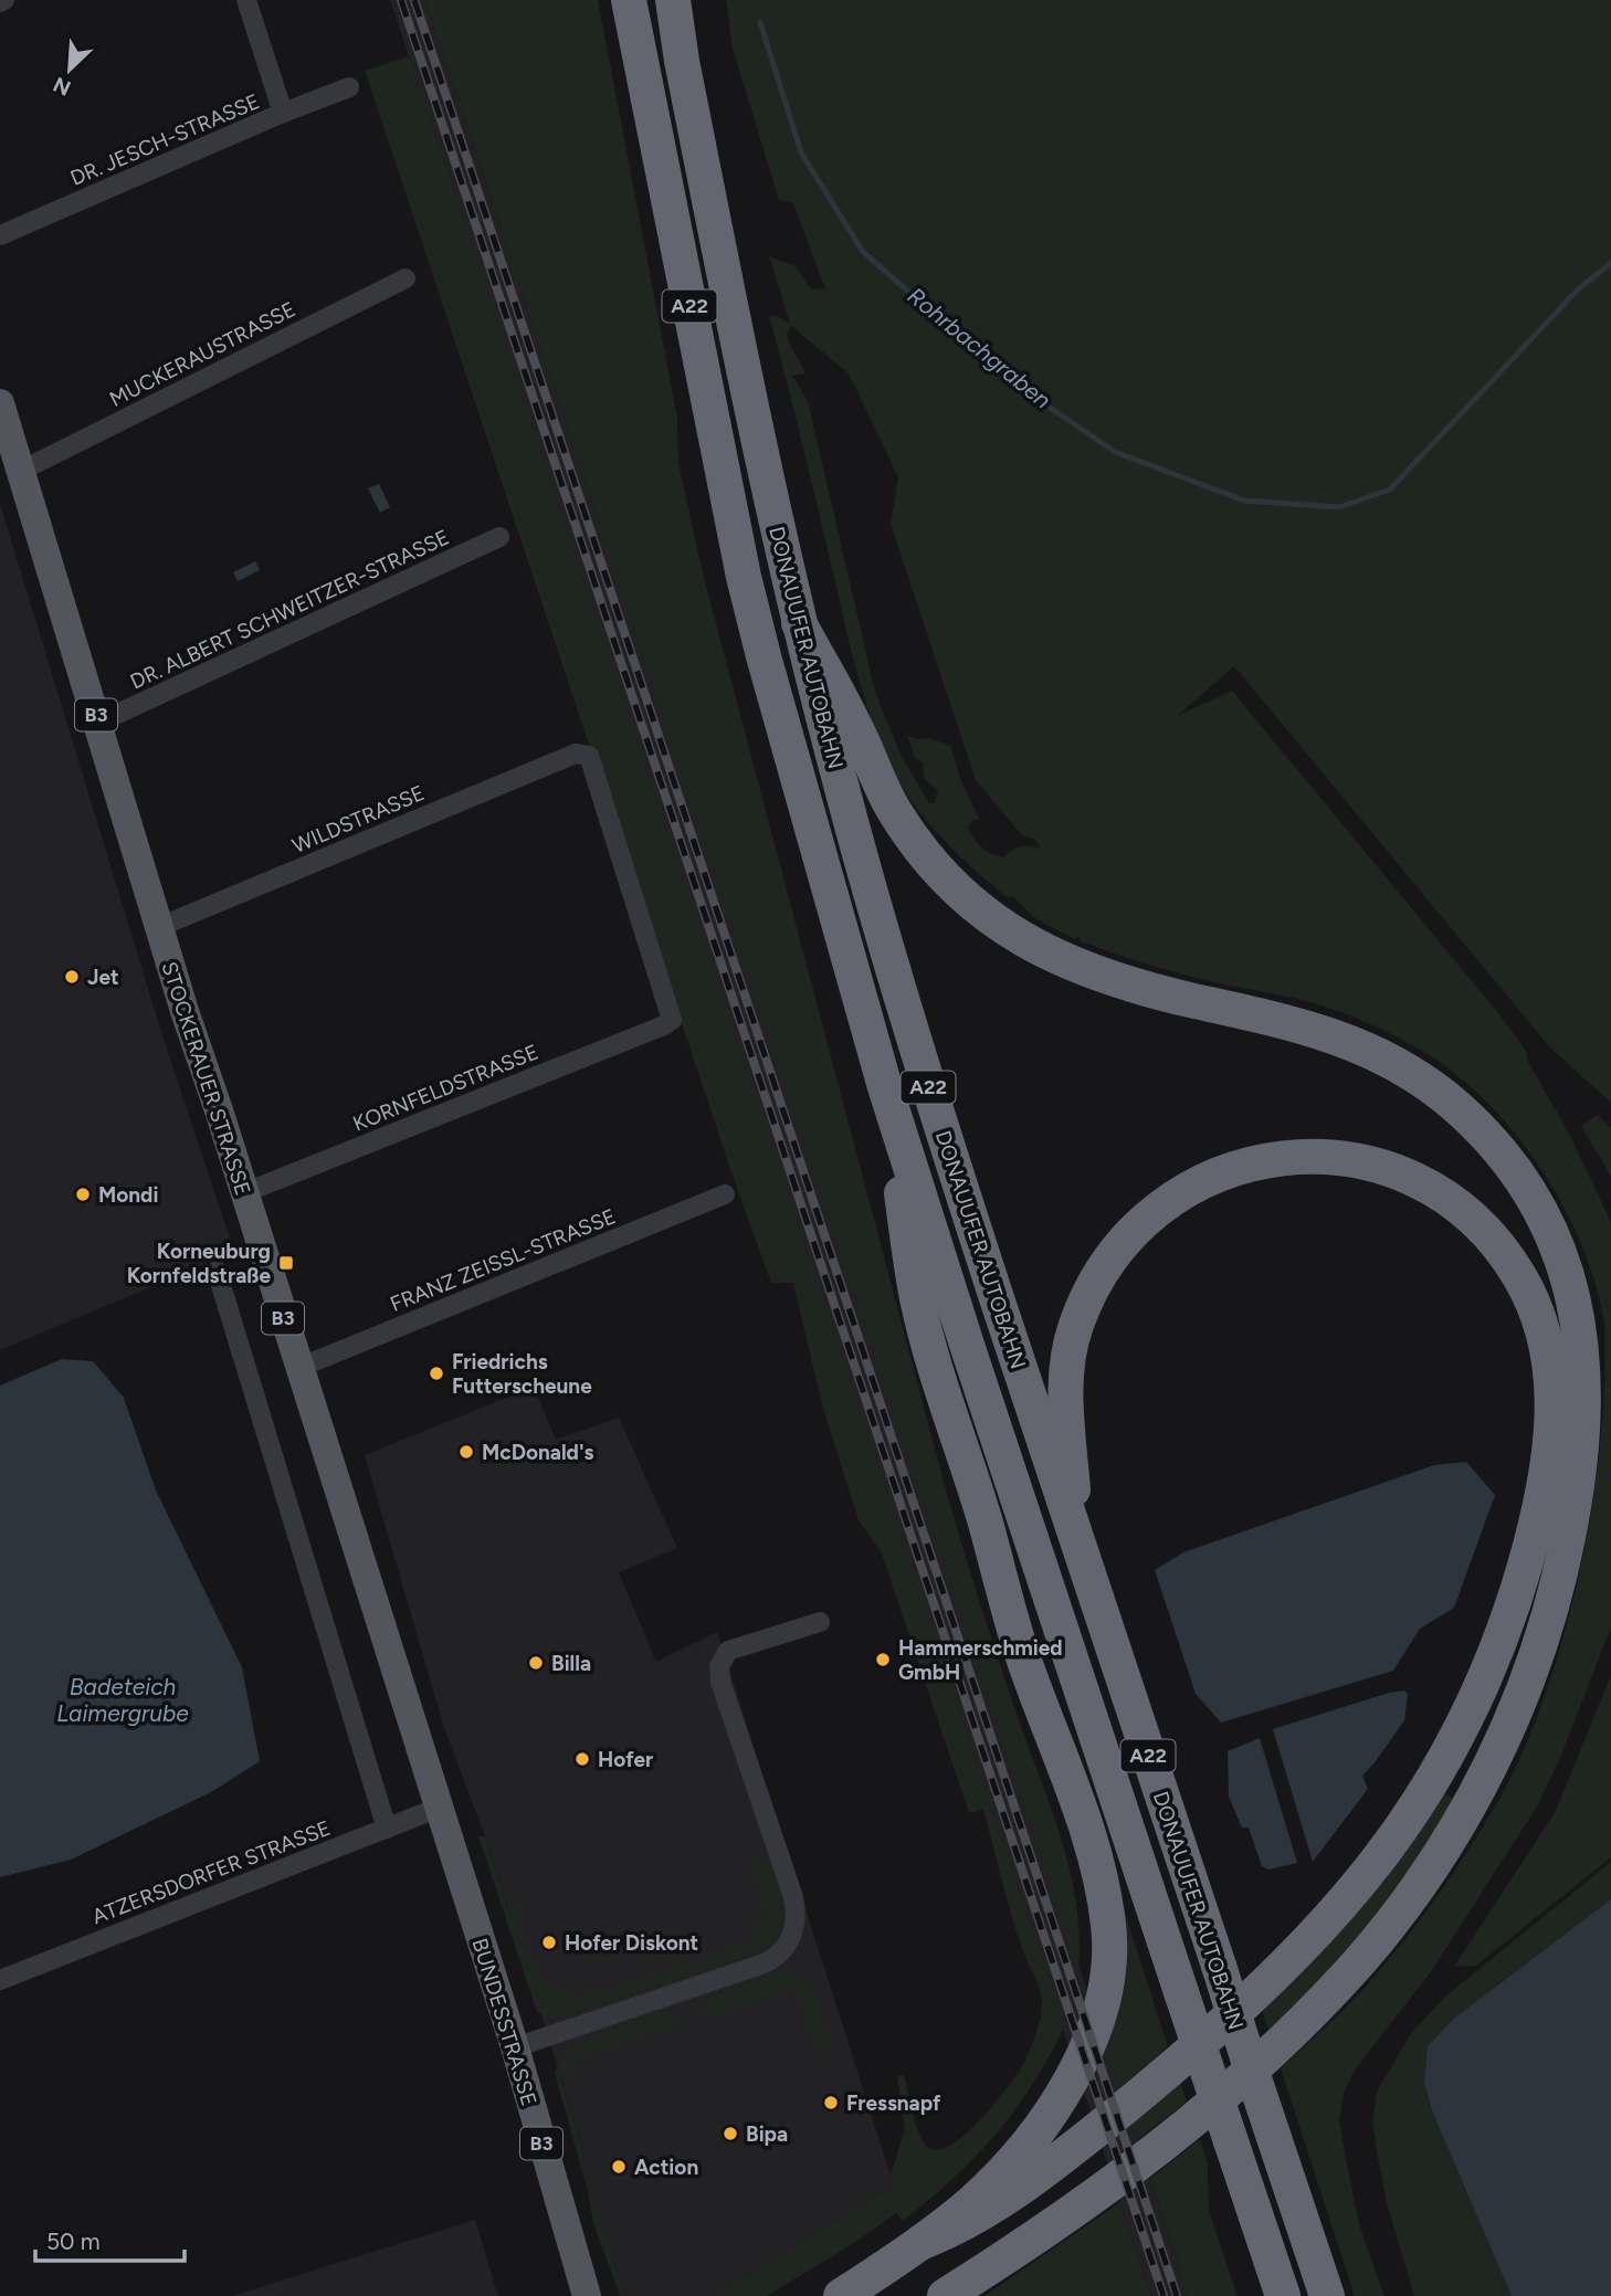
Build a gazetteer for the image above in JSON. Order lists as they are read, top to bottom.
{
  "streets": {
    "highway": ["A22", "DONAUUFER AUTOBAHN"],
    "main road": ["B3", "STOCKERAUER STRASSE", "BUNDESSTRASSE"],
    "street": [
      "DR. JESCH-STRASSE",
      "MUCKERAUSTRASSE",
      "DR. ALBERT SCHWEITZER-STRASSE",
      "WILDSTRASSE",
      "KORNFELDSTRASSE",
      "FRANZ ZEISSL-STRASSE",
      "ATZERSDORFER STRASSE"
    ]
  },
  "crossings": [
    ["MUCKERAUSTRASSE", "STOCKERAUER STRASSE"],
    ["DR. ALBERT SCHWEITZER-STRASSE", "STOCKERAUER STRASSE"],
    ["WILDSTRASSE", "STOCKERAUER STRASSE"],
    ["WILDSTRASSE", "KORNFELDSTRASSE"],
    ["STOCKERAUER STRASSE", "KORNFELDSTRASSE"],
    ["STOCKERAUER STRASSE", "FRANZ ZEISSL-STRASSE"],
    ["STOCKERAUER STRASSE", "BUNDESSTRASSE"],
    ["ATZERSDORFER STRASSE", "BUNDESSTRASSE"]
  ],
  "water": ["Rohrbachgraben", "Badeteich Laimergrube"],
  "places": {
    "other": [
      "Jet",
      "Mondi",
      "Friedrichs Futterscheune",
      "McDonald's",
      "Hammerschmied GmbH",
      "Billa",
      "Hofer",
      "Hofer Diskont",
      "Fressnapf",
      "Bipa",
      "Action"
    ],
    "transit": ["Korneuburg Kornfeldstraße"]
  },
  "scale_bar": "50 m",
  "north": "bottom left"
}
